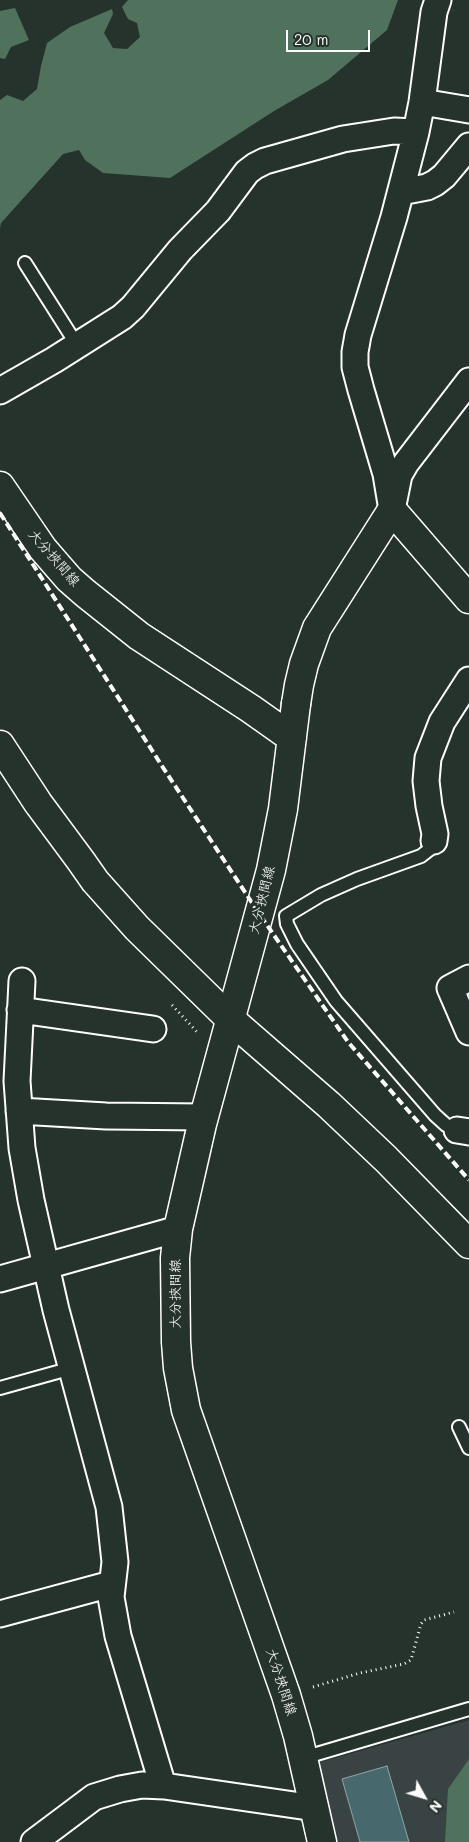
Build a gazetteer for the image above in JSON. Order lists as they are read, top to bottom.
{
  "streets": {
    "main road": ["大分挾間線"]
  },
  "scale_bar": "20 m",
  "north": "bottom right"
}
